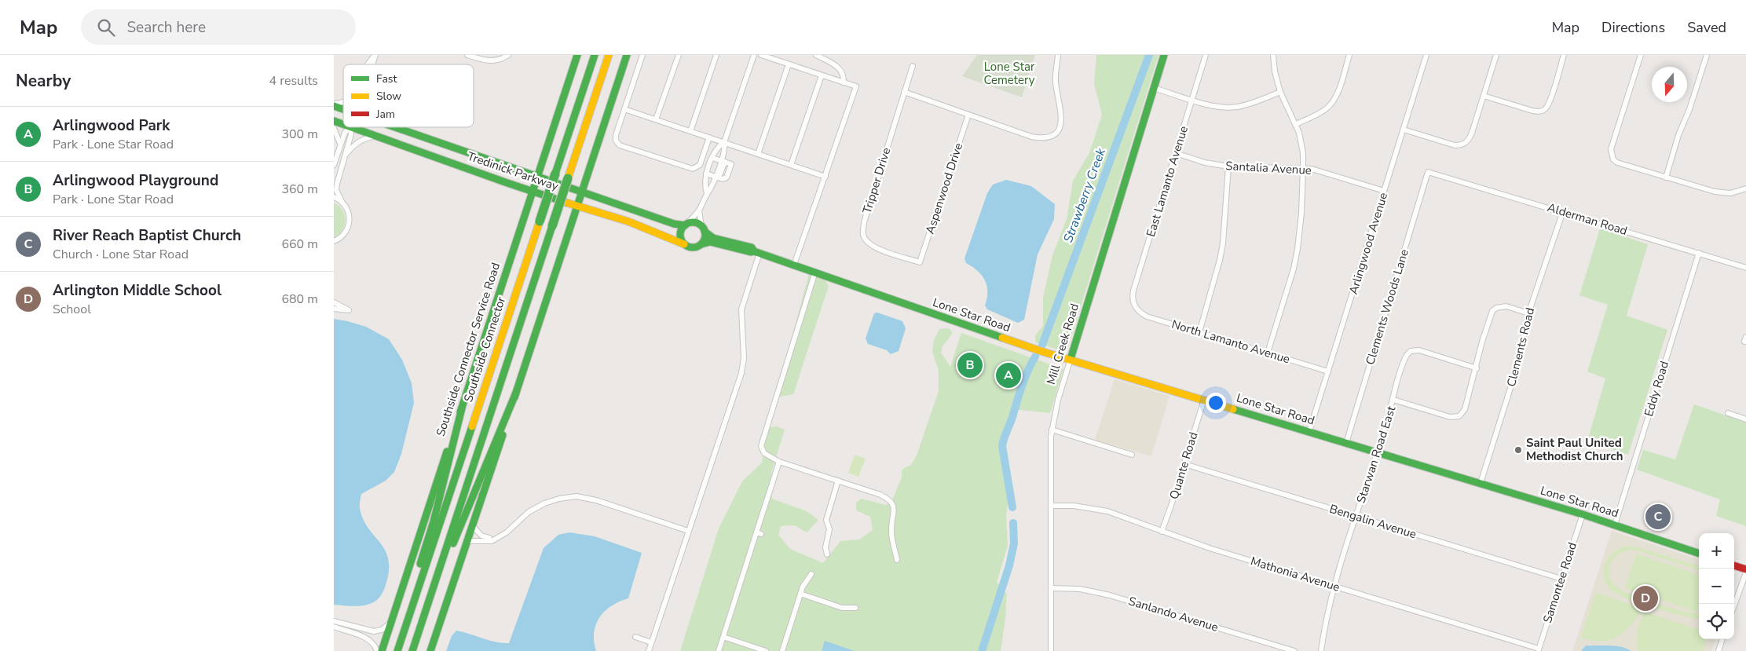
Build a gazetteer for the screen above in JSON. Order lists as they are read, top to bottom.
{
  "streets": {
    "main road": [
      "Tredinick Parkway",
      "Lone Star Road",
      "Mill Creek Road",
      "Southside Connector Service Road",
      "Southside Connector"
    ],
    "street": [
      "Santalia Avenue",
      "Tripper Drive",
      "East Lamanto Avenue",
      "Aspenwood Drive",
      "Alderman Road",
      "Arlingwood Avenue",
      "Clements Woods Lane",
      "North Lamanto Avenue",
      "Clements Road",
      "Eddy Road",
      "Starwan Road East",
      "Quante Road",
      "Bengalin Avenue",
      "Mathonia Avenue",
      "Samontee Road",
      "Sanlando Avenue"
    ]
  },
  "crossings": [
    ["Santalia Avenue", "East Lamanto Avenue"],
    ["Santalia Avenue", "Arlingwood Avenue"],
    ["Tredinick Parkway", "Lone Star Road"],
    ["Tredinick Parkway", "Southside Connector Service Road"],
    ["Tripper Drive", "Aspenwood Drive"],
    ["East Lamanto Avenue", "North Lamanto Avenue"],
    ["Alderman Road", "Clements Woods Lane"],
    ["Alderman Road", "Clements Road"],
    ["Alderman Road", "Eddy Road"],
    ["Arlingwood Avenue", "Lone Star Road"],
    ["Arlingwood Avenue", "North Lamanto Avenue"],
    ["Clements Woods Lane", "Lone Star Road"],
    ["Lone Star Road", "Mill Creek Road"],
    ["Lone Star Road", "Clements Road"],
    ["Lone Star Road", "Eddy Road"],
    ["Lone Star Road", "Starwan Road East"],
    ["Lone Star Road", "Quante Road"],
    ["Lone Star Road", "Samontee Road"],
    ["Mill Creek Road", "Mathonia Avenue"],
    ["Mill Creek Road", "Sanlando Avenue"],
    ["Starwan Road East", "Bengalin Avenue"],
    ["Starwan Road East", "Mathonia Avenue"],
    ["Quante Road", "Bengalin Avenue"],
    ["Quante Road", "Mathonia Avenue"],
    ["Bengalin Avenue", "Samontee Road"],
    ["Mathonia Avenue", "Samontee Road"]
  ],
  "water": ["Strawberry Creek"],
  "parks": ["Lone Star Cemetery"],
  "places": ["Saint Paul United Methodist Church"],
  "legend": ["Fast", "Slow", "Jam"],
  "north": "bottom",
  "page": {
    "header": "Map",
    "search": "Search here",
    "nav": ["Map", "Directions", "Saved"],
    "heading": ["Nearby", "4 results"],
    "list": [
      {
        "mark": "A",
        "name": "Arlingwood Park",
        "note": "Park · Lone Star Road",
        "value": "300 m"
      },
      {
        "mark": "B",
        "name": "Arlingwood Playground",
        "note": "Park · Lone Star Road",
        "value": "360 m"
      },
      {
        "mark": "C",
        "name": "River Reach Baptist Church",
        "note": "Church · Lone Star Road",
        "value": "660 m"
      },
      {
        "mark": "D",
        "name": "Arlington Middle School",
        "note": "School",
        "value": "680 m"
      }
    ],
    "pins": [
      "B",
      "A",
      "C",
      "D"
    ],
    "map_buttons": ["+", "−"]
  }
}
